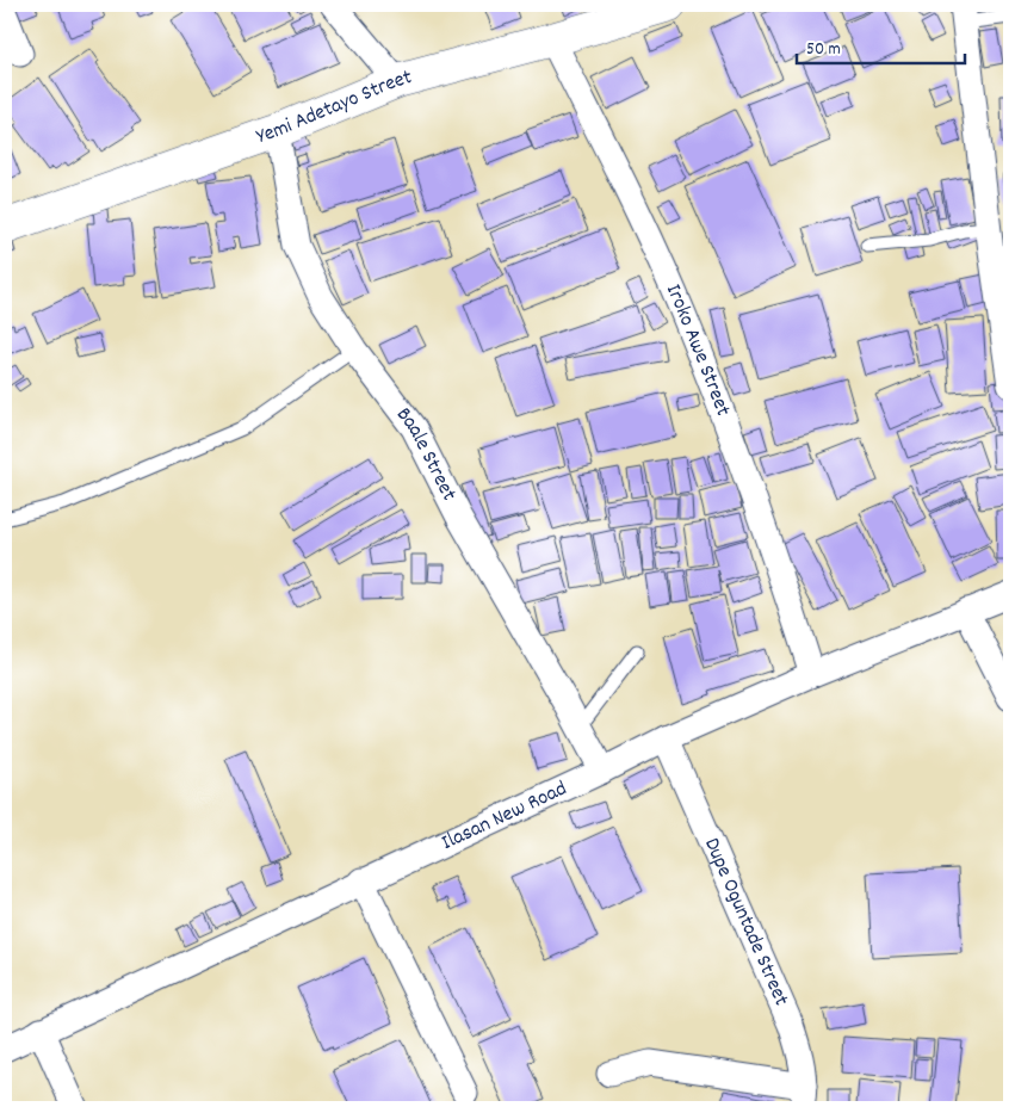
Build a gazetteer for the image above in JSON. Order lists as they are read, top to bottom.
{
  "streets": {
    "street": [
      "Yemi Adetayo Street",
      "Iroko Awe Street",
      "Baale Street",
      "Ilasan New Road",
      "Dupe Oguntade Street"
    ]
  },
  "crossings": [
    ["Yemi Adetayo Street", "Iroko Awe Street"],
    ["Yemi Adetayo Street", "Baale Street"],
    ["Iroko Awe Street", "Ilasan New Road"],
    ["Baale Street", "Ilasan New Road"],
    ["Ilasan New Road", "Dupe Oguntade Street"]
  ],
  "scale_bar": "50 m"
}
